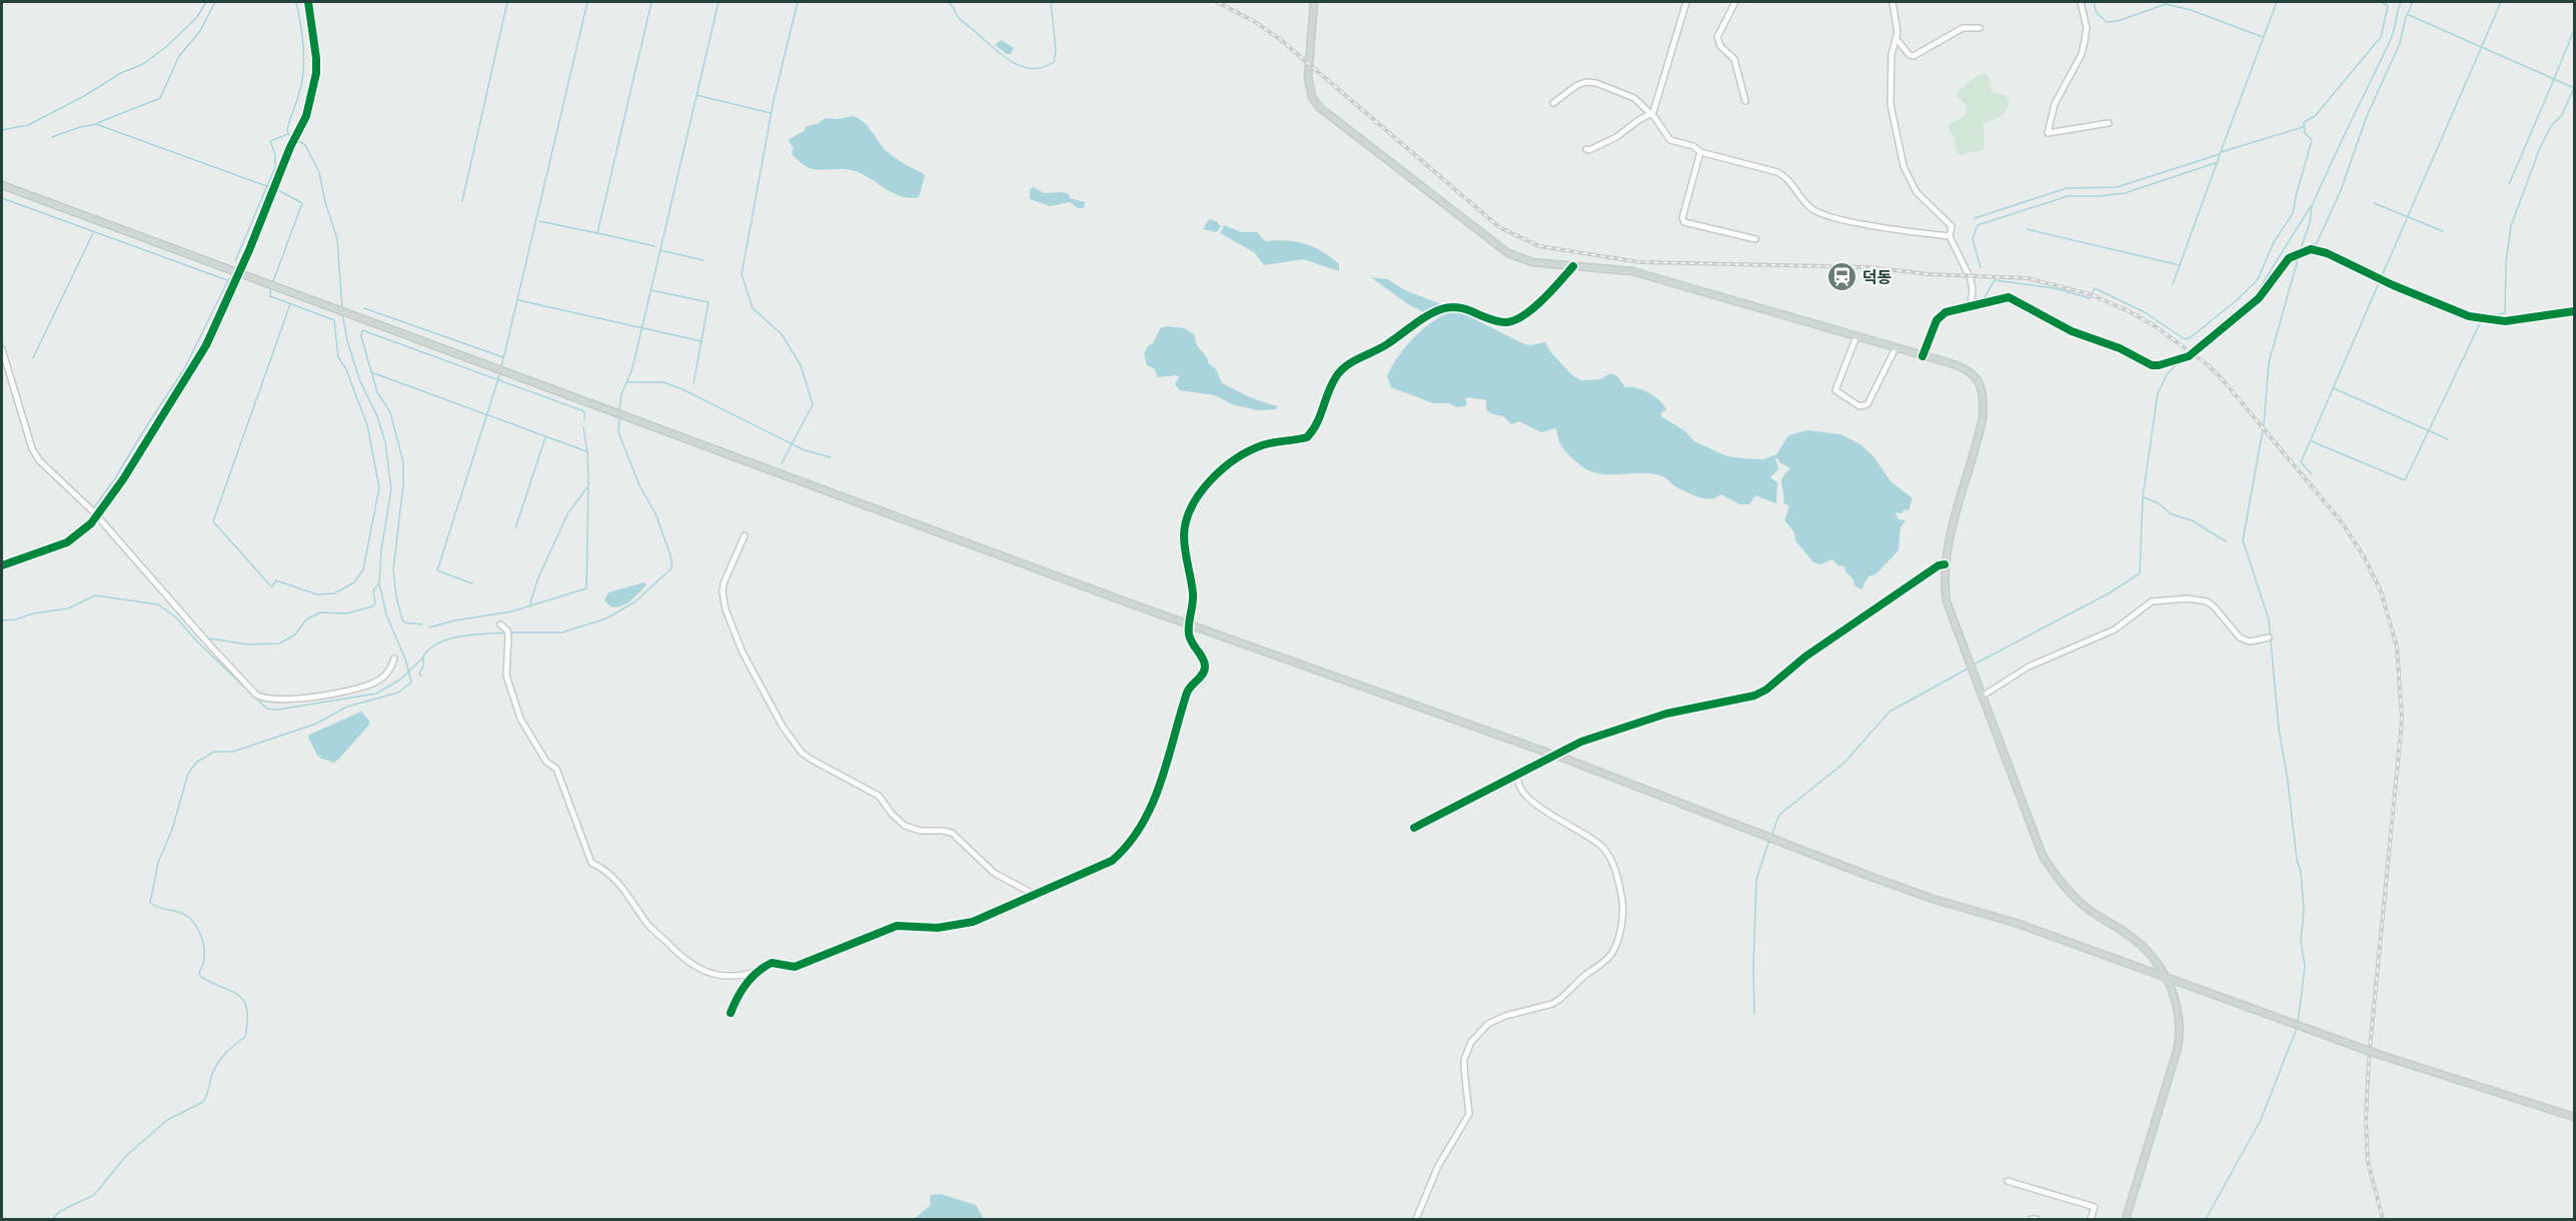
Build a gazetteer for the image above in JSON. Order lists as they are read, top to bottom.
{
  "places": {
    "station": ["덕동"]
  }
}
